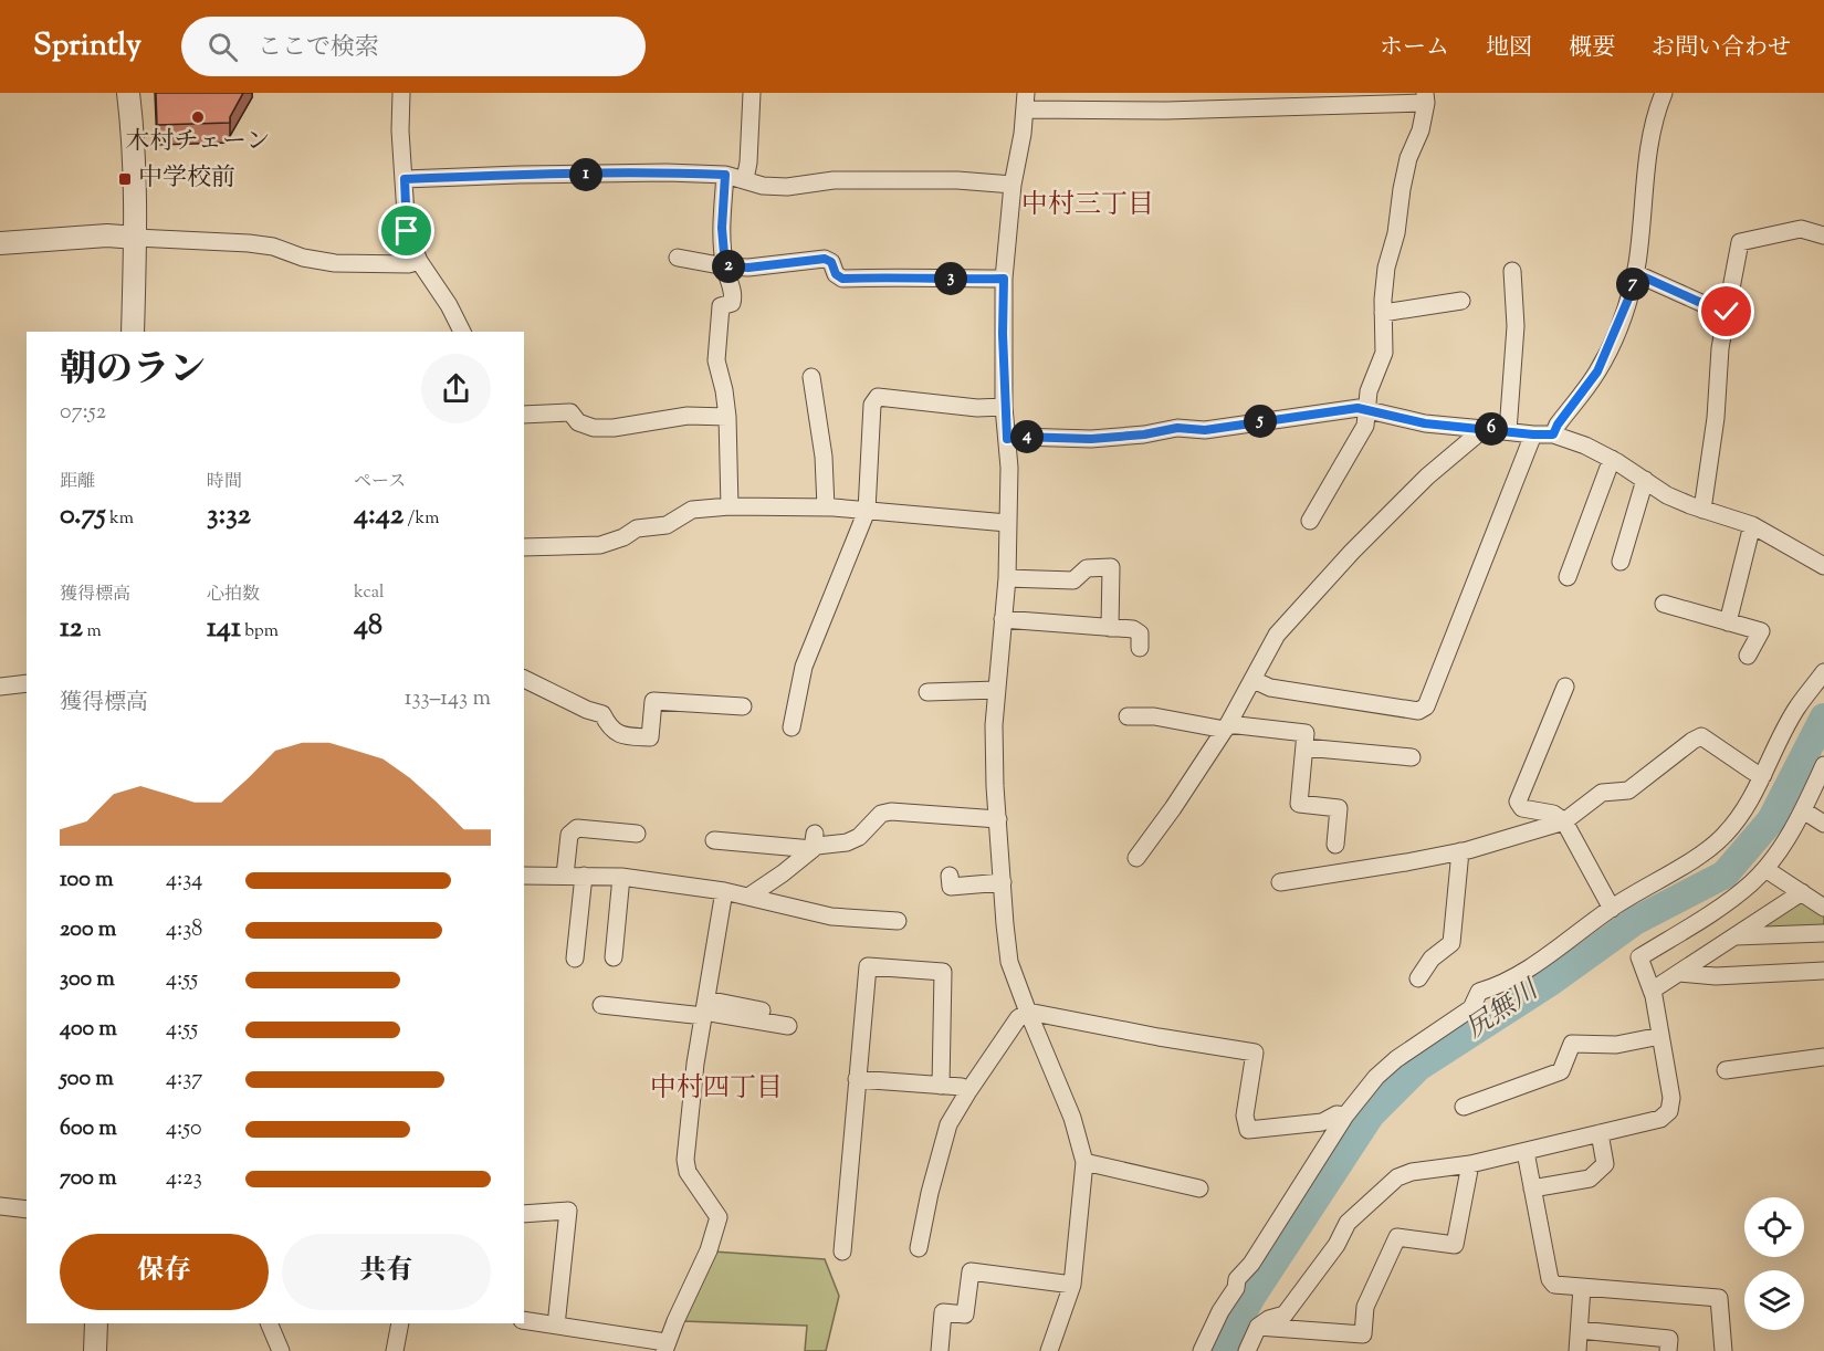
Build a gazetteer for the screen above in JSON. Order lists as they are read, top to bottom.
{
  "districts": ["中村三丁目", "中村四丁目"],
  "water": ["尻無川"],
  "places": {
    "other": ["木村チェーン"],
    "transit": ["中学校前"]
  },
  "page": {
    "header": "Sprintly",
    "search": "ここで検索",
    "nav": [
      "ホーム",
      "地図",
      "概要",
      "お問い合わせ"
    ],
    "pins": [
      "1",
      "2",
      "3",
      "7",
      "5",
      "6",
      "4"
    ],
    "heading": ["朝のラン", "07:52"],
    "stats": [
      ["距離", "0.75 km"],
      ["時間", "3:32"],
      ["ペース", "4:42 /km"],
      ["獲得標高", "12 m"],
      ["心拍数", "141 bpm"],
      ["kcal", "48"]
    ],
    "chart": ["獲得標高", "133–143 m"],
    "list": [
      {
        "name": "100 m",
        "note": "4:34"
      },
      {
        "name": "200 m",
        "note": "4:38"
      },
      {
        "name": "300 m",
        "note": "4:55"
      },
      {
        "name": "400 m",
        "note": "4:55"
      },
      {
        "name": "500 m",
        "note": "4:37"
      },
      {
        "name": "600 m",
        "note": "4:50"
      },
      {
        "name": "700 m",
        "note": "4:23"
      }
    ],
    "buttons": ["保存", "共有"]
  }
}
